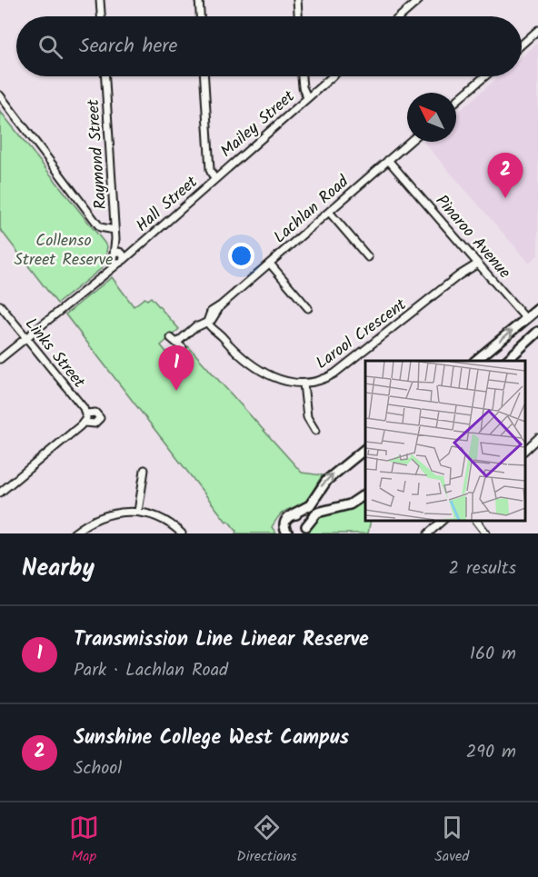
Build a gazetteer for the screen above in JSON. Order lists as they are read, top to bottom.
{
  "streets": {
    "street": [
      "Mailey Street",
      "Raymond Street",
      "Hall Street",
      "Lachlan Road",
      "Pinaroo Avenue",
      "Larool Crescent",
      "Links Street"
    ]
  },
  "crossings": [
    ["Mailey Street", "Hall Street"],
    ["Raymond Street", "Hall Street"],
    ["Lachlan Road", "Pinaroo Avenue"],
    ["Lachlan Road", "Larool Crescent"],
    ["Pinaroo Avenue", "Larool Crescent"]
  ],
  "parks": ["Collenso Street Reserve"],
  "north": "top left",
  "page": {
    "search": "Search here",
    "pins": ["2", "1"],
    "heading": ["Nearby", "2 results"],
    "list": [
      {
        "mark": "1",
        "name": "Transmission Line Linear Reserve",
        "note": "Park · Lachlan Road",
        "value": "160 m"
      },
      {
        "mark": "2",
        "name": "Sunshine College West Campus",
        "note": "School",
        "value": "290 m"
      }
    ],
    "nav": ["Map", "Directions", "Saved"]
  }
}
